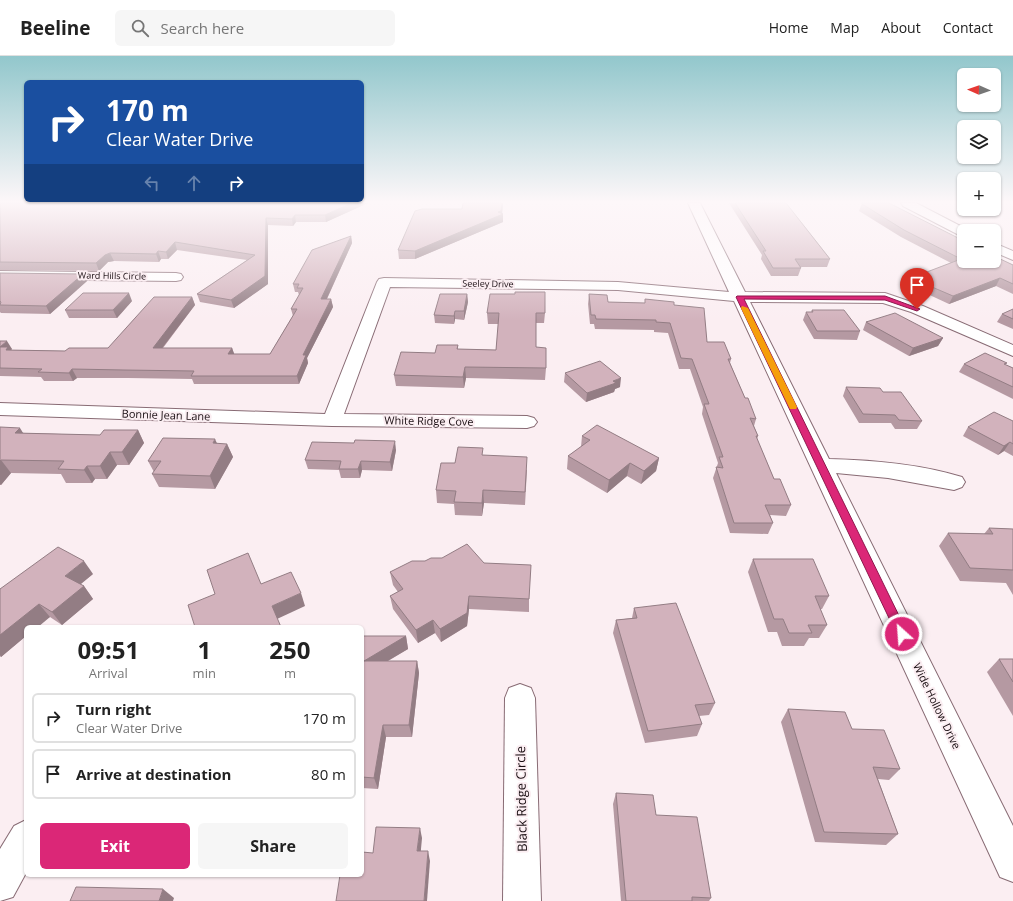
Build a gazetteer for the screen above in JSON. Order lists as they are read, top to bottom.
{
  "streets": {
    "street": [
      "Ward Hills Circle",
      "Seeley Drive",
      "Bonnie Jean Lane",
      "White Ridge Cove",
      "Wide Hollow Drive",
      "Black Ridge Circle"
    ]
  },
  "crossings": [
    ["Seeley Drive", "Bonnie Jean Lane"],
    ["Seeley Drive", "White Ridge Cove"],
    ["Seeley Drive", "Wide Hollow Drive"],
    ["Bonnie Jean Lane", "White Ridge Cove"]
  ],
  "north": "left",
  "page": {
    "header": "Beeline",
    "search": "Search here",
    "nav": [
      "Home",
      "Map",
      "About",
      "Contact"
    ],
    "map_buttons": ["+", "−"],
    "turn": ["170 m", "Clear Water Drive"],
    "eta": [
      "09:51",
      "Arrival",
      "1",
      "min",
      "250",
      "m"
    ],
    "list": [
      {
        "name": "Turn right",
        "note": "Clear Water Drive",
        "value": "170 m"
      },
      {
        "name": "Arrive at destination",
        "value": "80 m"
      }
    ],
    "buttons": ["Exit", "Share"]
  }
}
